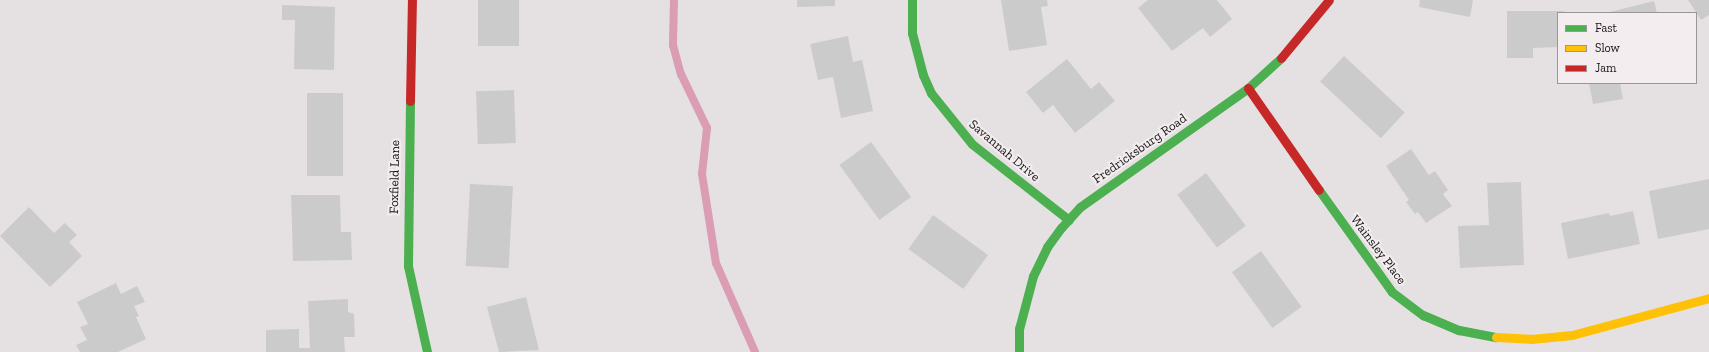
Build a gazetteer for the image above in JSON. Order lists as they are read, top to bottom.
{
  "streets": {
    "street": [
      "Fredricksburg Road",
      "Savannah Drive",
      "Foxfield Lane",
      "Wainsley Place"
    ]
  },
  "crossings": [
    ["Fredricksburg Road", "Savannah Drive"],
    ["Fredricksburg Road", "Wainsley Place"]
  ],
  "legend": ["Fast", "Slow", "Jam"]
}
